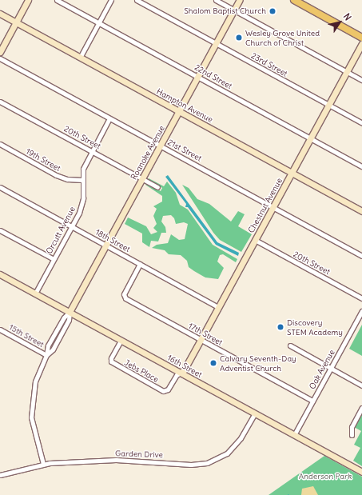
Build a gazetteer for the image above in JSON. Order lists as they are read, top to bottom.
{
  "streets": {
    "street": [
      "23rd Street",
      "22nd Street",
      "Hampton Avenue",
      "20th Street",
      "21st Street",
      "Roanoke Avenue",
      "19th Street",
      "Chestnut Avenue",
      "Orcutt Avenue",
      "18th Street",
      "17th Street",
      "15th Street",
      "16th Street",
      "Oak Avenue",
      "Jebs Place",
      "Garden Drive"
    ]
  },
  "crossings": [
    ["23rd Street", "Roanoke Avenue"],
    ["23rd Street", "Chestnut Avenue"],
    ["22nd Street", "Roanoke Avenue"],
    ["22nd Street", "Chestnut Avenue"],
    ["Hampton Avenue", "Roanoke Avenue"],
    ["Hampton Avenue", "Chestnut Avenue"],
    ["20th Street", "Roanoke Avenue"],
    ["20th Street", "Chestnut Avenue"],
    ["20th Street", "Orcutt Avenue"],
    ["21st Street", "Roanoke Avenue"],
    ["21st Street", "Chestnut Avenue"],
    ["21st Street", "Orcutt Avenue"],
    ["Roanoke Avenue", "18th Street"],
    ["Roanoke Avenue", "15th Street"],
    ["Roanoke Avenue", "16th Street"],
    ["Roanoke Avenue", "Garden Drive"],
    ["19th Street", "Orcutt Avenue"],
    ["Chestnut Avenue", "18th Street"],
    ["Chestnut Avenue", "17th Street"],
    ["Chestnut Avenue", "16th Street"],
    ["Chestnut Avenue", "Jebs Place"],
    ["Orcutt Avenue", "18th Street"],
    ["Orcutt Avenue", "16th Street"],
    ["18th Street", "17th Street"],
    ["17th Street", "Oak Avenue"],
    ["16th Street", "Oak Avenue"],
    ["16th Street", "Jebs Place"],
    ["16th Street", "Garden Drive"]
  ],
  "parks": ["Anderson Park"],
  "places": [
    "Shalom Baptist Church",
    "Wesley Grove United Church of Christ",
    "Discovery STEM Academy",
    "Calvary Seventh-Day Adventist Church"
  ],
  "north": "top right"
}
